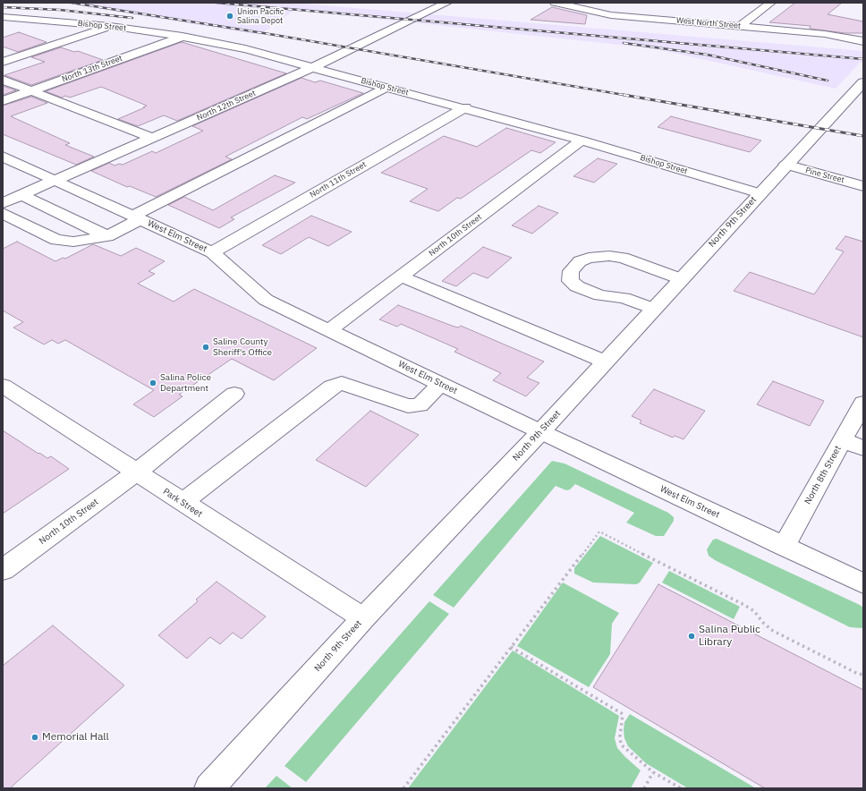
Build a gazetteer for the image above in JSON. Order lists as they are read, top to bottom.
{
  "streets": {
    "street": [
      "West North Street",
      "Bishop Street",
      "North 13th Street",
      "North 12th Street",
      "Pine Street",
      "North 11th Street",
      "North 9th Street",
      "North 10th Street",
      "West Elm Street",
      "North 8th Street",
      "Park Street"
    ]
  },
  "crossings": [
    ["Bishop Street", "North 13th Street"],
    ["Bishop Street", "North 12th Street"],
    ["Bishop Street", "North 11th Street"],
    ["Bishop Street", "North 9th Street"],
    ["Bishop Street", "North 10th Street"],
    ["North 12th Street", "West Elm Street"],
    ["Pine Street", "North 9th Street"],
    ["North 11th Street", "West Elm Street"],
    ["North 9th Street", "West Elm Street"],
    ["North 9th Street", "Park Street"],
    ["North 10th Street", "West Elm Street"],
    ["North 10th Street", "Park Street"],
    ["West Elm Street", "North 8th Street"]
  ],
  "places": [
    "Union Pacific Salina Depot",
    "Saline County Sheriff's Office",
    "Salina Police Department",
    "Salina Public Library",
    "Memorial Hall"
  ]
}
